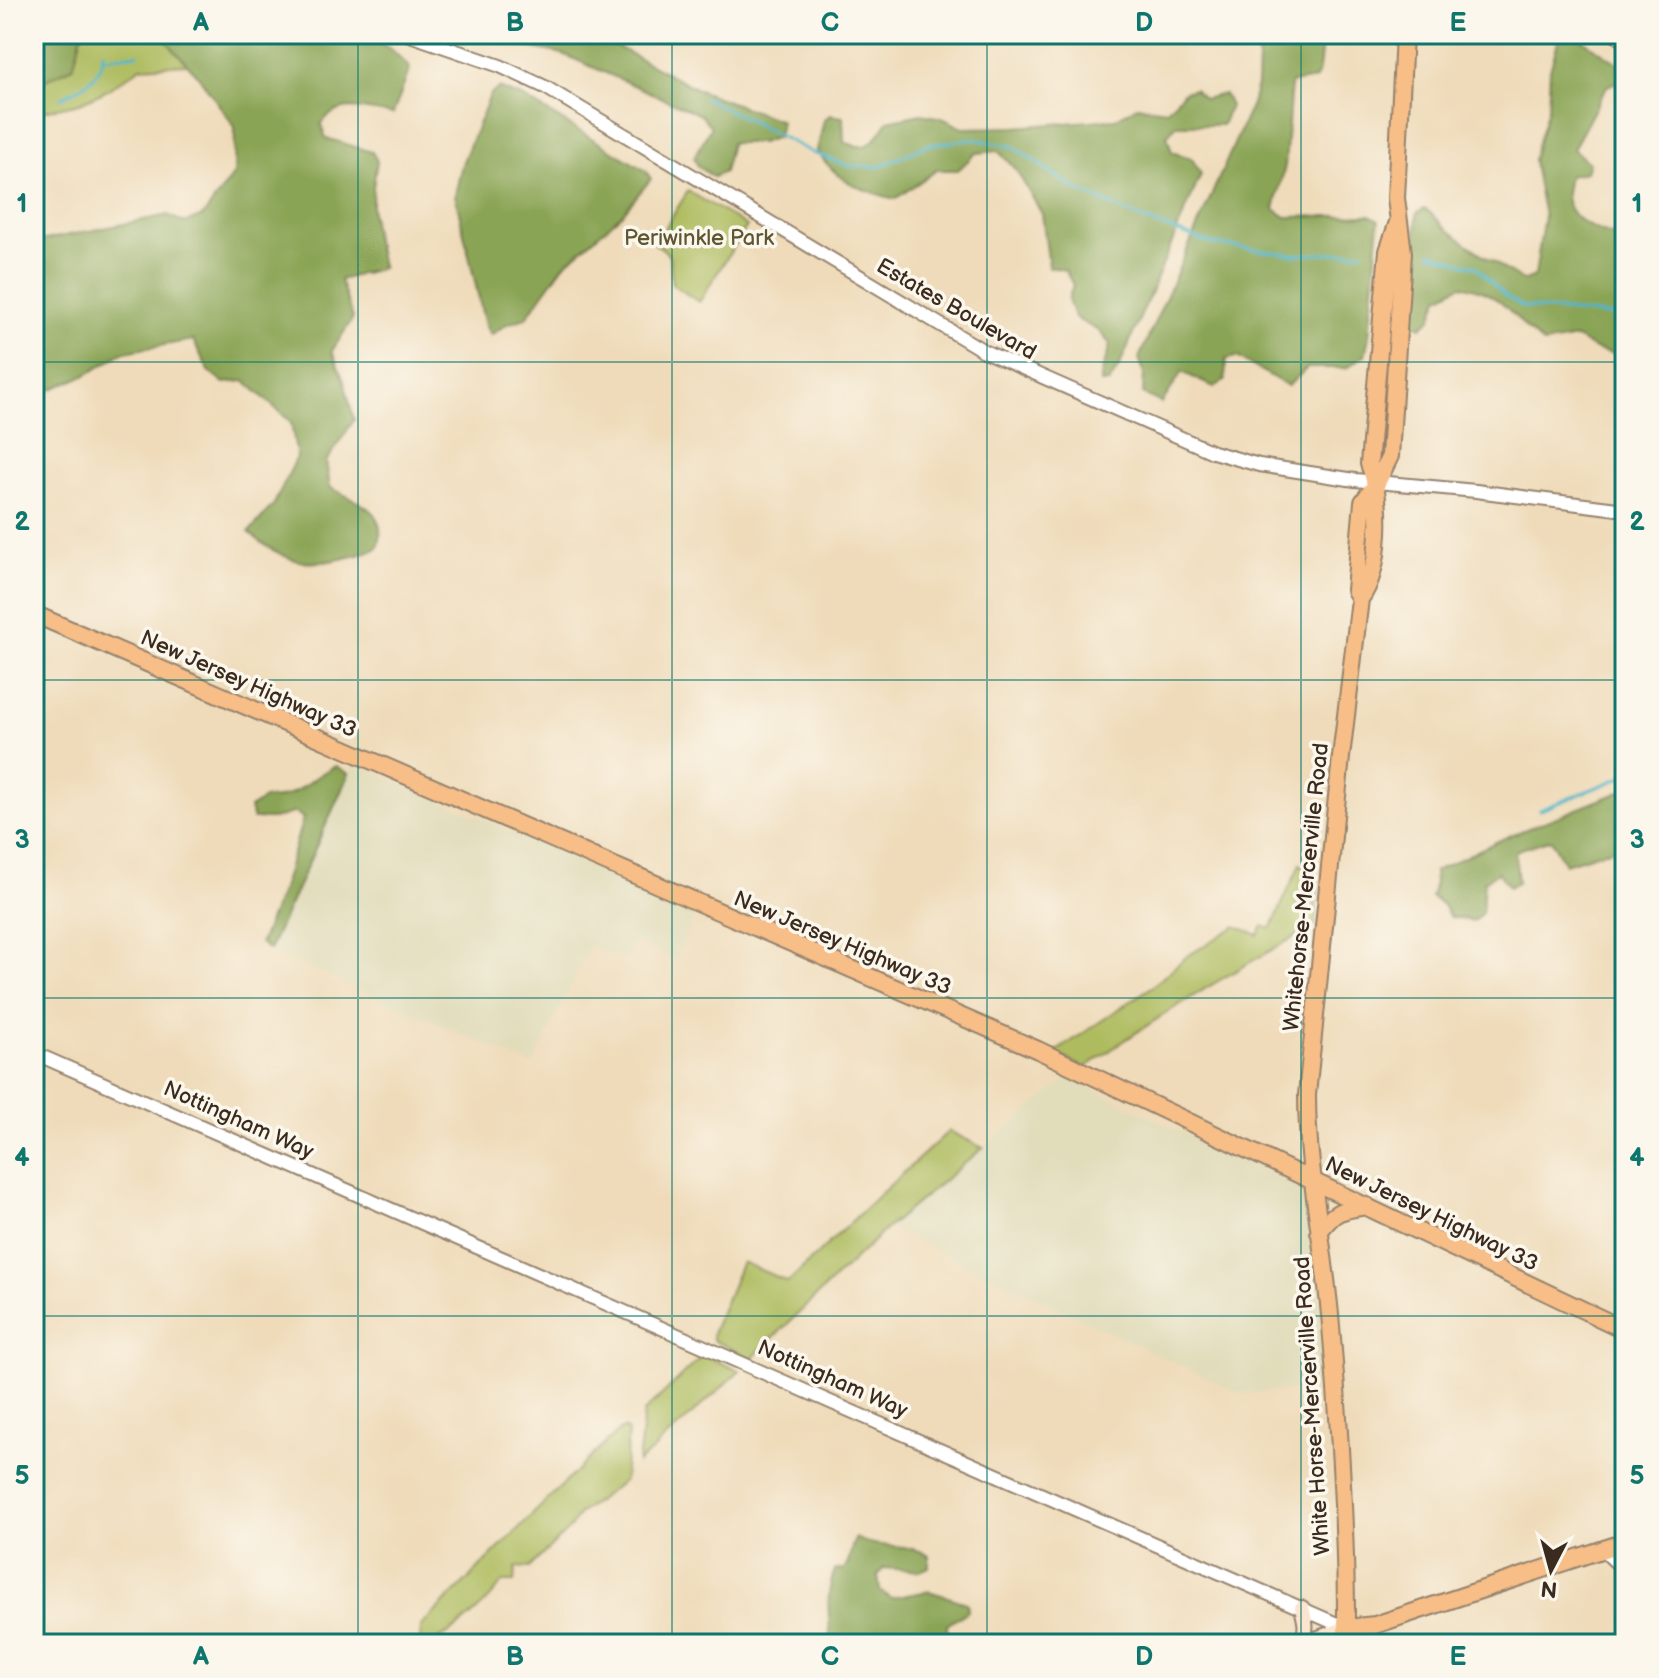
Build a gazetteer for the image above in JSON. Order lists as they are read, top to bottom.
{
  "streets": {
    "main road": ["New Jersey Highway 33", "Whitehorse-Mercerville Road", "White Horse-Mercerville Road"],
    "street": ["Estates Boulevard", "Nottingham Way"]
  },
  "crossings": [
    ["Estates Boulevard", "Whitehorse-Mercerville Road"],
    ["New Jersey Highway 33", "Whitehorse-Mercerville Road"],
    ["New Jersey Highway 33", "White Horse-Mercerville Road"],
    ["Whitehorse-Mercerville Road", "White Horse-Mercerville Road"],
    ["Nottingham Way", "White Horse-Mercerville Road"]
  ],
  "parks": ["Periwinkle Park"],
  "north": "bottom",
  "grid": {
    "columns": [
      "A",
      "B",
      "C",
      "D",
      "E"
    ],
    "rows": [
      "1",
      "2",
      "3",
      "4",
      "5"
    ]
  }
}
